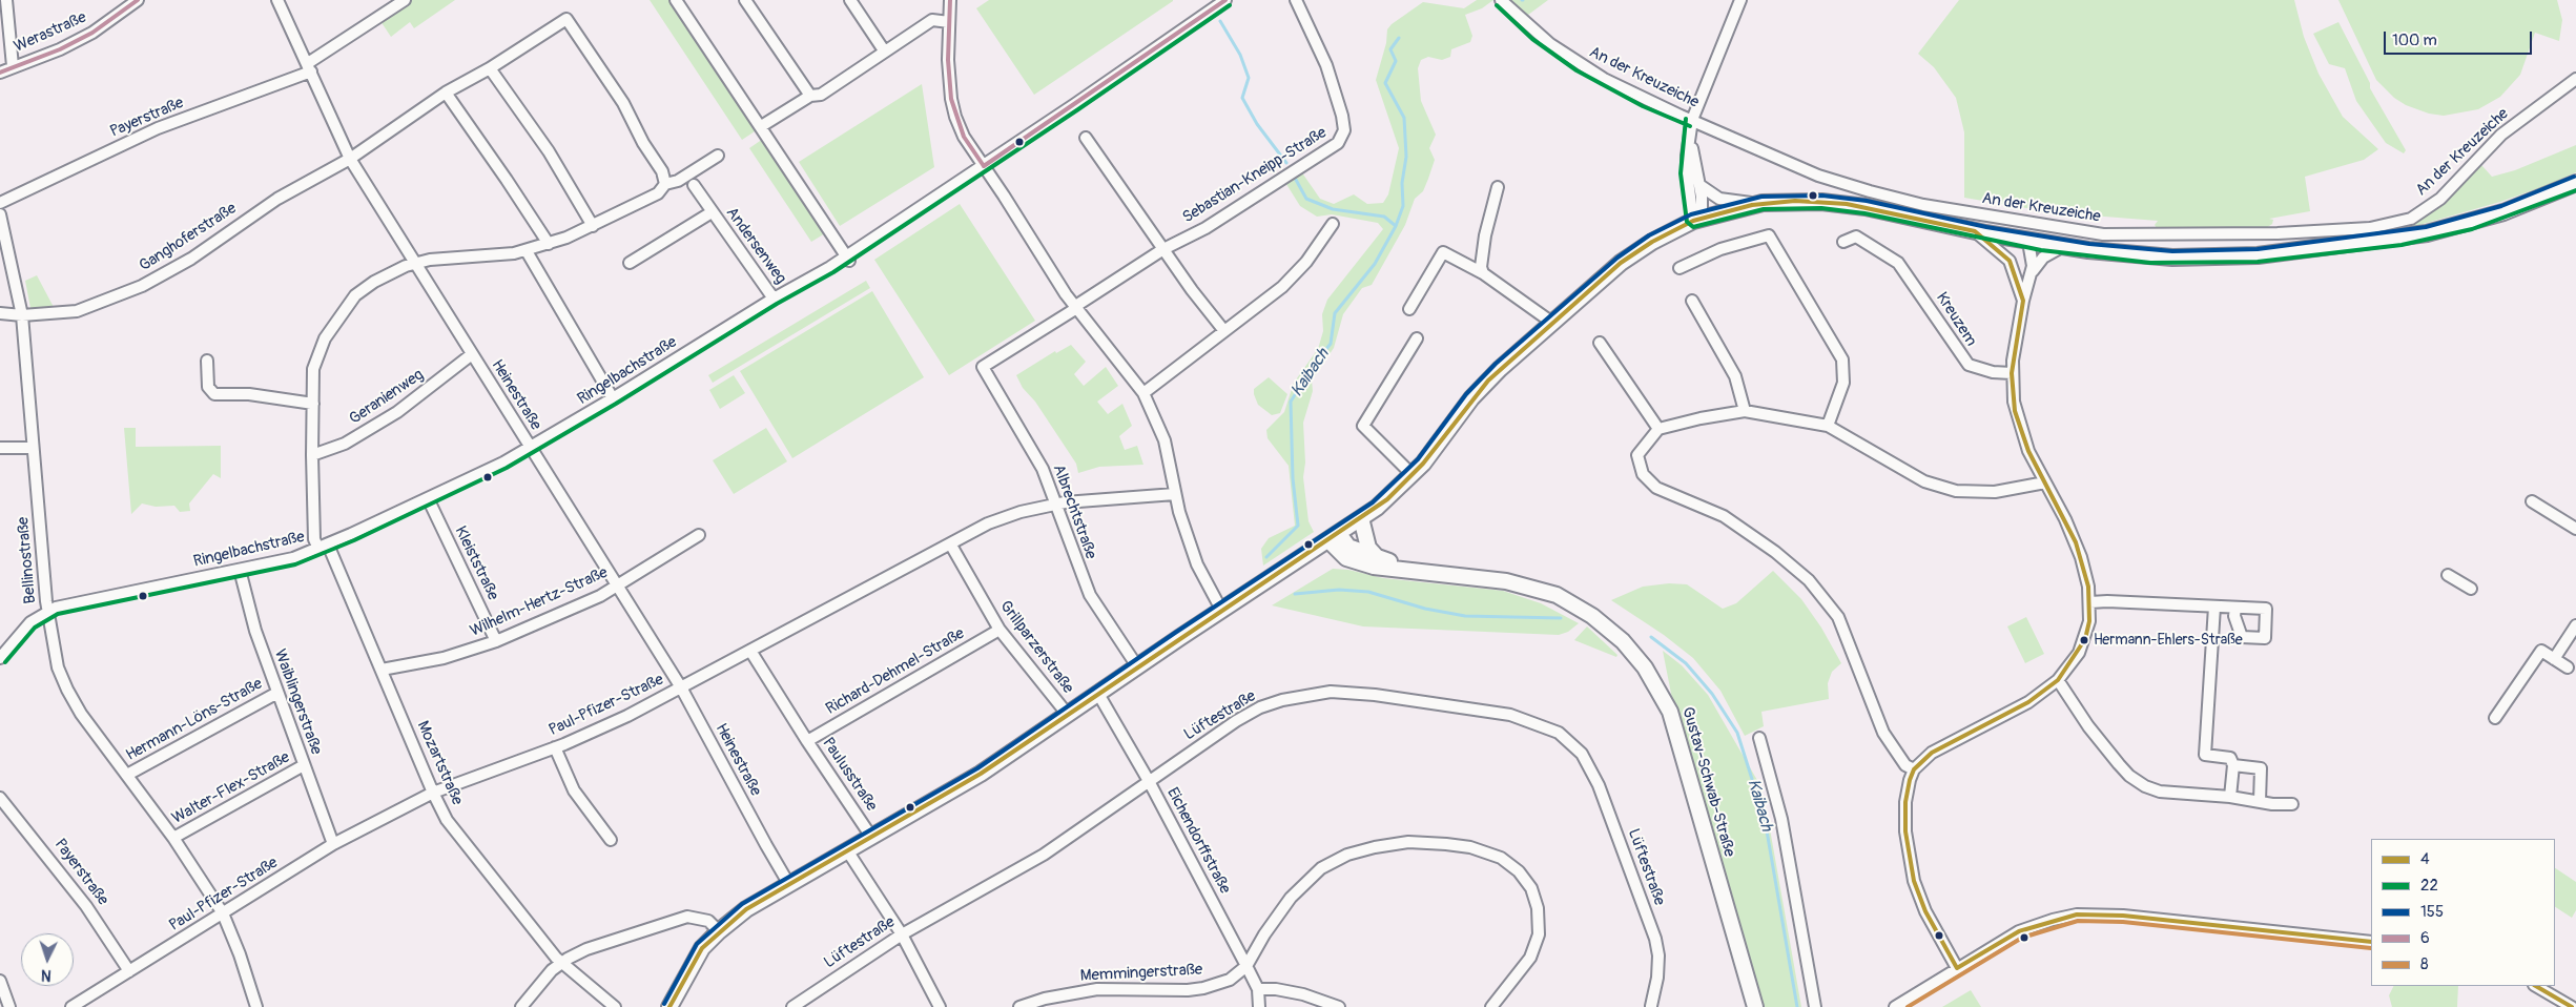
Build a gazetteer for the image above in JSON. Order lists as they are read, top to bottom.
{
  "streets": {
    "main road": ["Gustav-Schwab-Straße"],
    "street": [
      "Werastraße",
      "An der Kreuzeiche",
      "Payerstraße",
      "Sebastian-Kneipp-Straße",
      "Ganghoferstraße",
      "Andersenweg",
      "Kreuzem",
      "Ringelbachstraße",
      "Heinestraße",
      "Geranienweg",
      "Albrechtstraße",
      "Bellinostraße",
      "Kleiststraße",
      "Wilhelm-Hertz-Straße",
      "Grillparzerstraße",
      "Richard-Dehmel-Straße",
      "Waiblingerstraße",
      "Paul-Pfizer-Straße",
      "Lüftestraße",
      "Hermann-Löns-Straße",
      "Mozartstraße",
      "Paulusstraße",
      "Walter-Flex-Straße",
      "Eichendorffstraße",
      "Memmingerstraße"
    ]
  },
  "crossings": [
    ["Payerstraße", "Heinestraße"],
    ["Payerstraße", "Paul-Pfizer-Straße"],
    ["Sebastian-Kneipp-Straße", "Albrechtstraße"],
    ["Ganghoferstraße", "Heinestraße"],
    ["Ganghoferstraße", "Bellinostraße"],
    ["Ganghoferstraße", "Mozartstraße"],
    ["Andersenweg", "Ringelbachstraße"],
    ["Ringelbachstraße", "Heinestraße"],
    ["Ringelbachstraße", "Bellinostraße"],
    ["Ringelbachstraße", "Kleiststraße"],
    ["Ringelbachstraße", "Waiblingerstraße"],
    ["Ringelbachstraße", "Mozartstraße"],
    ["Heinestraße", "Geranienweg"],
    ["Heinestraße", "Wilhelm-Hertz-Straße"],
    ["Heinestraße", "Paul-Pfizer-Straße"],
    ["Heinestraße", "Mozartstraße"],
    ["Geranienweg", "Mozartstraße"],
    ["Albrechtstraße", "Paul-Pfizer-Straße"],
    ["Bellinostraße", "Paul-Pfizer-Straße"],
    ["Bellinostraße", "Hermann-Löns-Straße"],
    ["Bellinostraße", "Walter-Flex-Straße"],
    ["Kleiststraße", "Wilhelm-Hertz-Straße"],
    ["Wilhelm-Hertz-Straße", "Mozartstraße"],
    ["Grillparzerstraße", "Richard-Dehmel-Straße"],
    ["Grillparzerstraße", "Paul-Pfizer-Straße"],
    ["Richard-Dehmel-Straße", "Paulusstraße"],
    ["Waiblingerstraße", "Paul-Pfizer-Straße"],
    ["Waiblingerstraße", "Hermann-Löns-Straße"],
    ["Waiblingerstraße", "Walter-Flex-Straße"],
    ["Paul-Pfizer-Straße", "Mozartstraße"],
    ["Paul-Pfizer-Straße", "Paulusstraße"],
    ["Lüftestraße", "Eichendorffstraße"],
    ["Eichendorffstraße", "Memmingerstraße"]
  ],
  "water": ["Kaibach"],
  "places": ["Hermann-Ehlers-Straße"],
  "lines": [
    "transit line 6",
    "transit line 22",
    "transit line 155",
    "transit line 4",
    "transit line 8"
  ],
  "legend": [
    "4",
    "22",
    "155",
    "6",
    "8"
  ],
  "scale_bar": "100 m",
  "north": "bottom"
}
